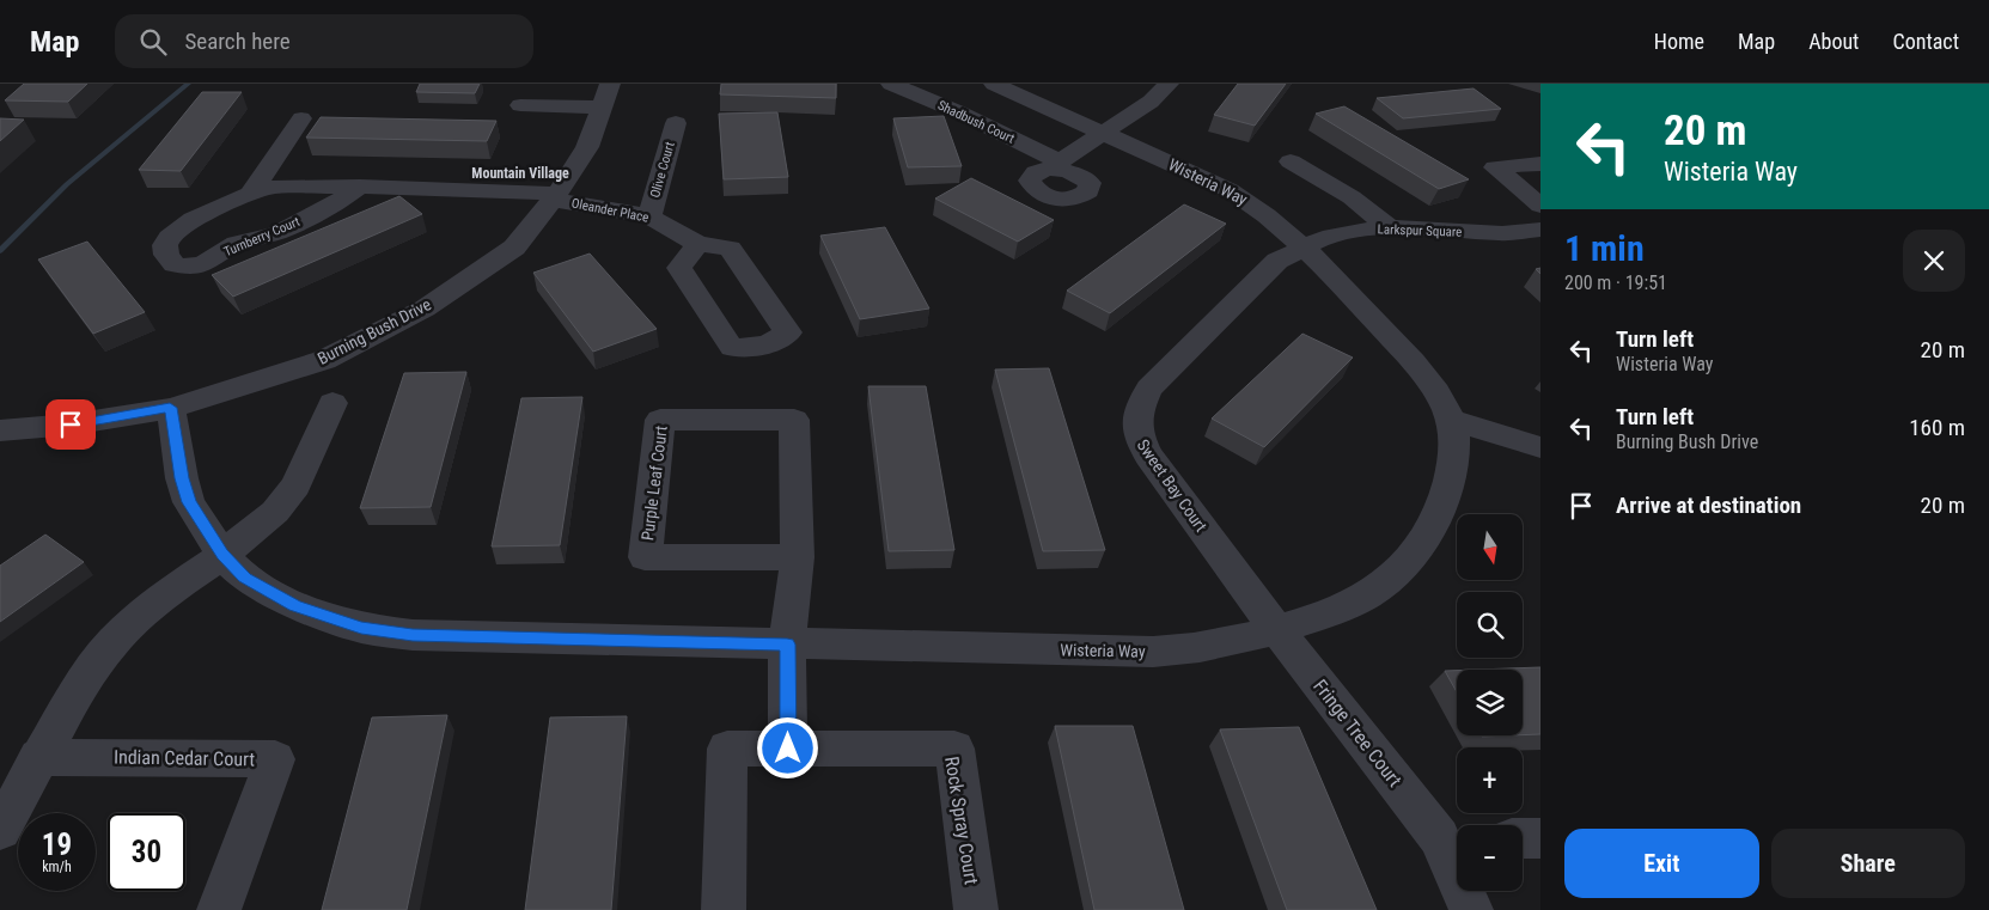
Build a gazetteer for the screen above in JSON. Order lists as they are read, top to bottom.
{
  "streets": {
    "street": [
      "Shadbush Court",
      "Olive Court",
      "Wisteria Way",
      "Oleander Place",
      "Larkspur Square",
      "Turnberry Court",
      "Burning Bush Drive",
      "Purple Leaf Court",
      "Sweet Bay Court",
      "Fringe Tree Court",
      "Indian Cedar Court",
      "Rock Spray Court"
    ]
  },
  "crossings": [
    ["Shadbush Court", "Wisteria Way"],
    ["Olive Court", "Oleander Place"],
    ["Wisteria Way", "Larkspur Square"],
    ["Wisteria Way", "Burning Bush Drive"],
    ["Wisteria Way", "Purple Leaf Court"],
    ["Wisteria Way", "Sweet Bay Court"],
    ["Wisteria Way", "Fringe Tree Court"],
    ["Oleander Place", "Turnberry Court"],
    ["Oleander Place", "Burning Bush Drive"],
    ["Larkspur Square", "Sweet Bay Court"],
    ["Turnberry Court", "Burning Bush Drive"],
    ["Sweet Bay Court", "Fringe Tree Court"]
  ],
  "districts": ["Mountain Village"],
  "north": "bottom",
  "page": {
    "header": "Map",
    "search": "Search here",
    "nav": [
      "Home",
      "Map",
      "About",
      "Contact"
    ],
    "turn": ["20 m", "Wisteria Way"],
    "heading": ["1 min", "200 m · 19:51"],
    "list": [
      {
        "name": "Turn left",
        "note": "Wisteria Way",
        "value": "20 m"
      },
      {
        "name": "Turn left",
        "note": "Burning Bush Drive",
        "value": "160 m"
      },
      {
        "name": "Arrive at destination",
        "value": "20 m"
      }
    ],
    "map_buttons": ["+", "−"],
    "speed": "19 km/h",
    "limit": "30",
    "buttons": ["Exit", "Share"]
  }
}
